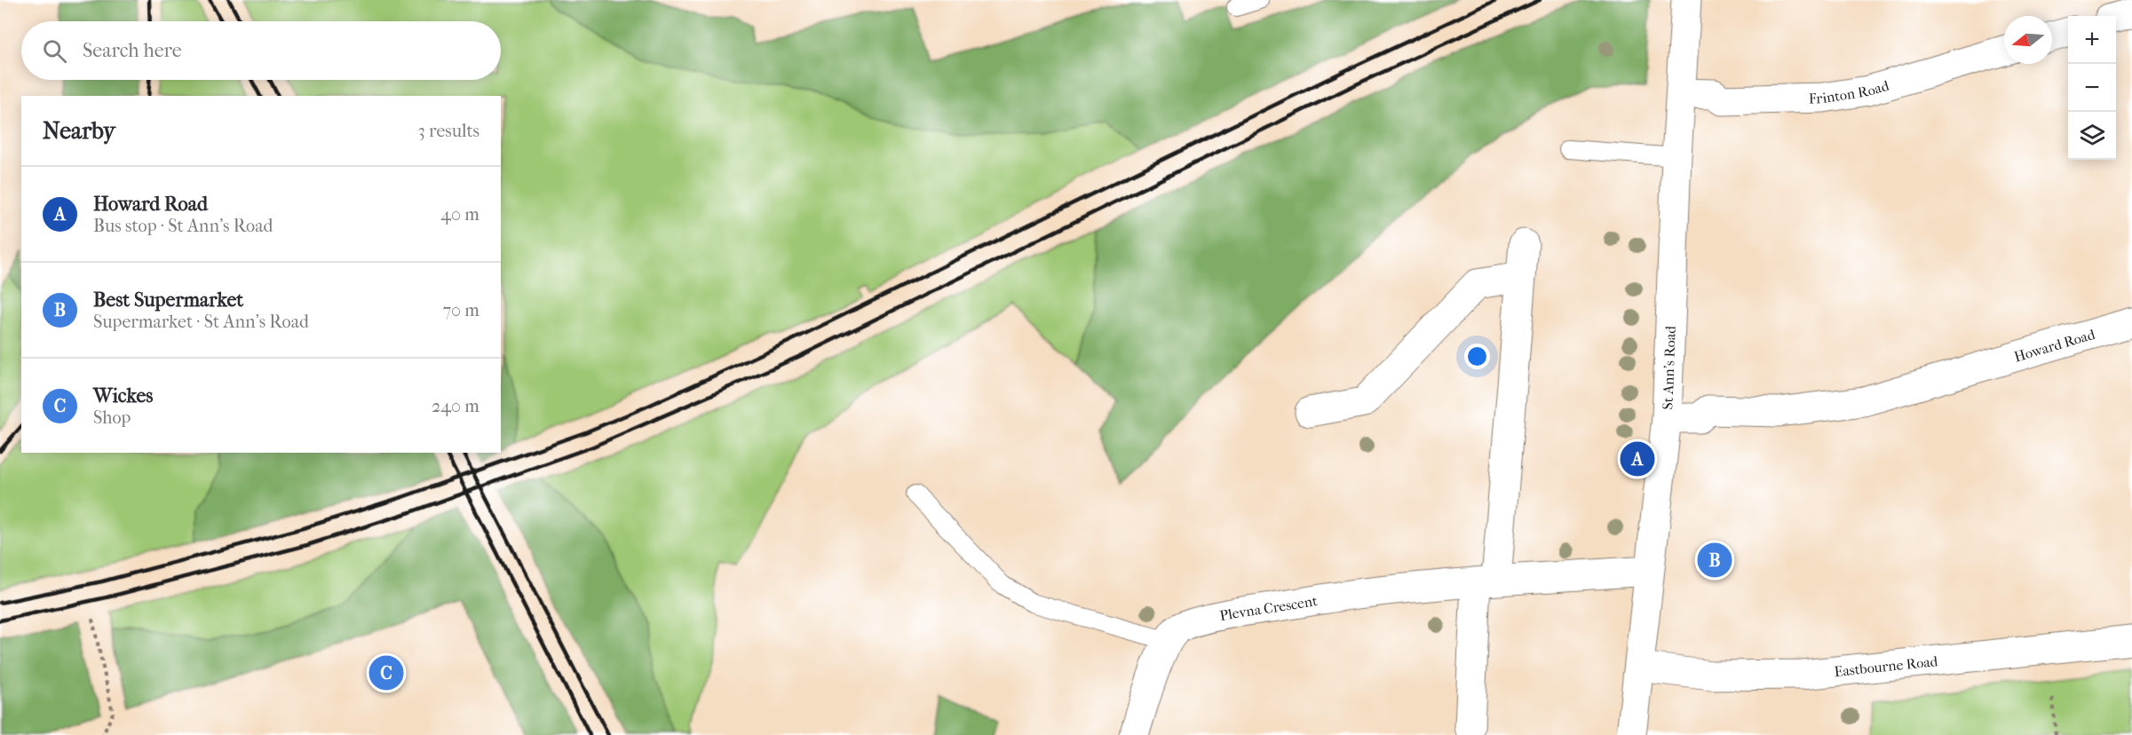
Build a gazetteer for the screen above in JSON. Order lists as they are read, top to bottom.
{
  "streets": {
    "street": [
      "Frinton Road",
      "Howard Road",
      "St Ann's Road",
      "Plevna Crescent",
      "Eastbourne Road"
    ]
  },
  "crossings": [
    ["Frinton Road", "St Ann's Road"],
    ["Howard Road", "St Ann's Road"],
    ["St Ann's Road", "Plevna Crescent"],
    ["St Ann's Road", "Eastbourne Road"]
  ],
  "north": "left",
  "page": {
    "map_buttons": ["+", "−"],
    "search": "Search here",
    "heading": ["Nearby", "3 results"],
    "list": [
      {
        "mark": "A",
        "name": "Howard Road",
        "note": "Bus stop · St Ann's Road",
        "value": "40 m"
      },
      {
        "mark": "B",
        "name": "Best Supermarket",
        "note": "Supermarket · St Ann's Road",
        "value": "70 m"
      },
      {
        "mark": "C",
        "name": "Wickes",
        "note": "Shop",
        "value": "240 m"
      }
    ],
    "pins": ["A", "B", "C"]
  }
}
